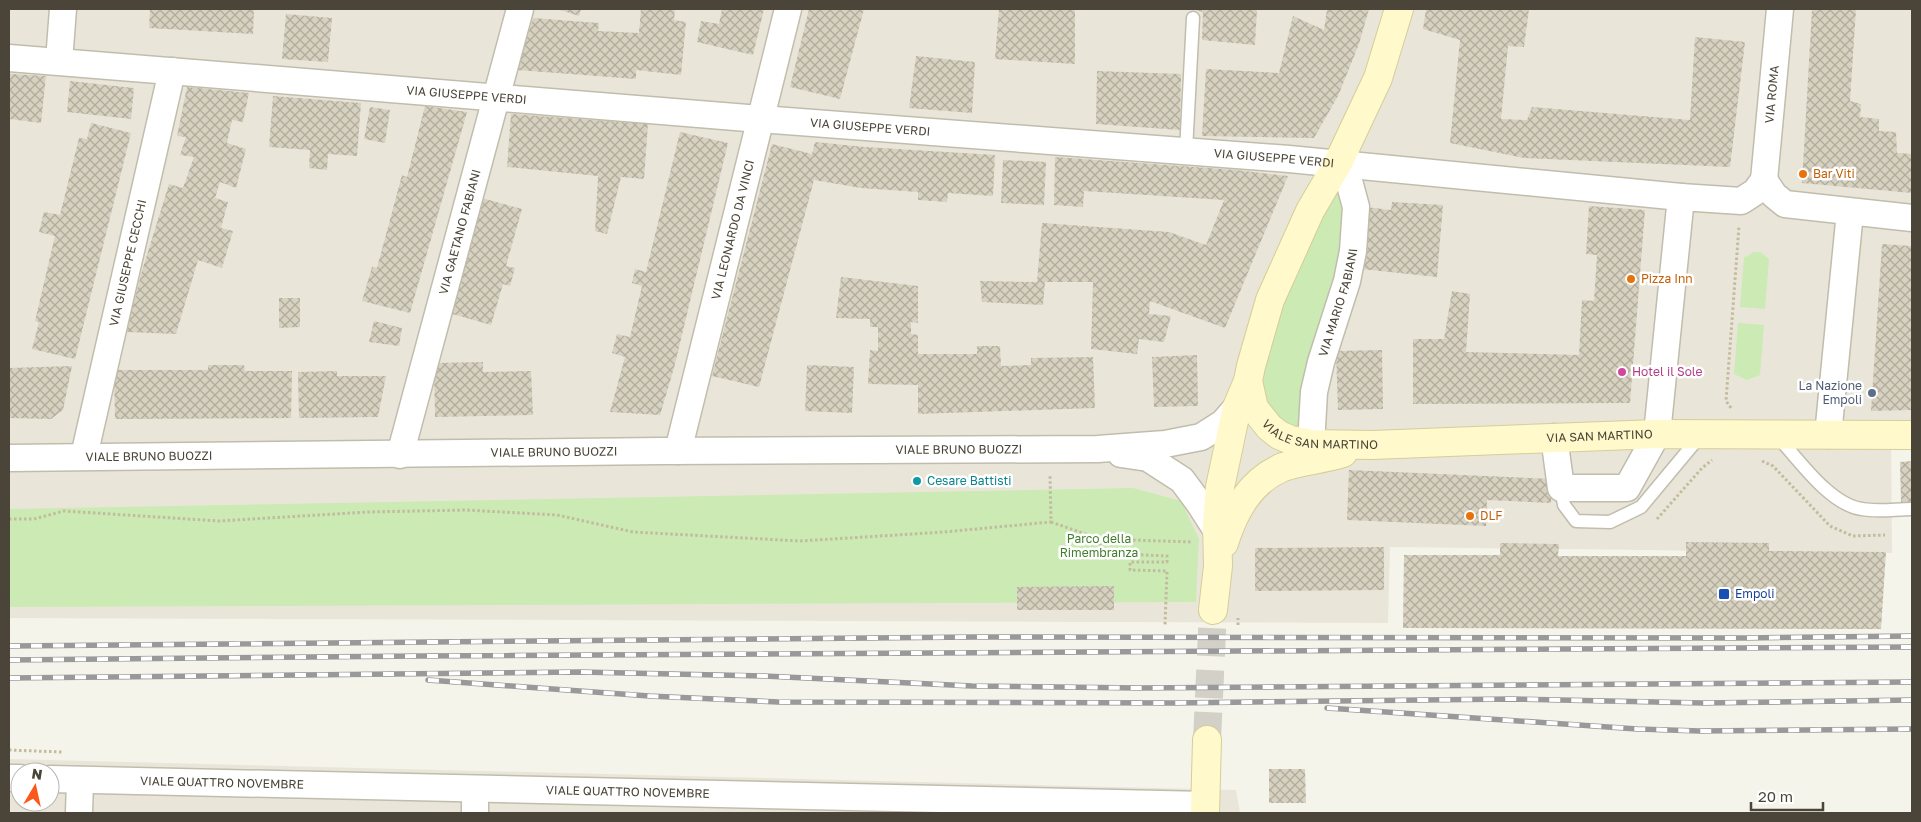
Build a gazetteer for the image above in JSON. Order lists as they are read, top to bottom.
{
  "streets": {
    "main road": ["VIALE SAN MARTINO", "VIA SAN MARTINO"],
    "street": [
      "VIA ROMA",
      "VIA GIUSEPPE VERDI",
      "VIA LEONARDO DA VINCI",
      "VIA GAETANO FABIANI",
      "VIA GIUSEPPE CECCHI",
      "VIA MARIO FABIANI",
      "VIALE BRUNO BUOZZI",
      "VIALE QUATTRO NOVEMBRE"
    ]
  },
  "crossings": [
    ["VIA ROMA", "VIA GIUSEPPE VERDI"],
    ["VIA GIUSEPPE VERDI", "VIA LEONARDO DA VINCI"],
    ["VIA GIUSEPPE VERDI", "VIA GAETANO FABIANI"],
    ["VIA GIUSEPPE VERDI", "VIA GIUSEPPE CECCHI"],
    ["VIA GIUSEPPE VERDI", "VIA MARIO FABIANI"],
    ["VIA LEONARDO DA VINCI", "VIALE BRUNO BUOZZI"],
    ["VIA GAETANO FABIANI", "VIALE BRUNO BUOZZI"],
    ["VIA GIUSEPPE CECCHI", "VIALE BRUNO BUOZZI"],
    ["VIA MARIO FABIANI", "VIALE SAN MARTINO"],
    ["VIALE SAN MARTINO", "VIA SAN MARTINO"]
  ],
  "parks": ["Parco della Rimembranza"],
  "places": {
    "other": [
      "Bar Viti",
      "Pizza Inn",
      "Hotel il Sole",
      "La Nazione Empoli",
      "Cesare Battisti",
      "DLF"
    ],
    "transit": ["Empoli"]
  },
  "scale_bar": "20 m",
  "north": "top"
}
